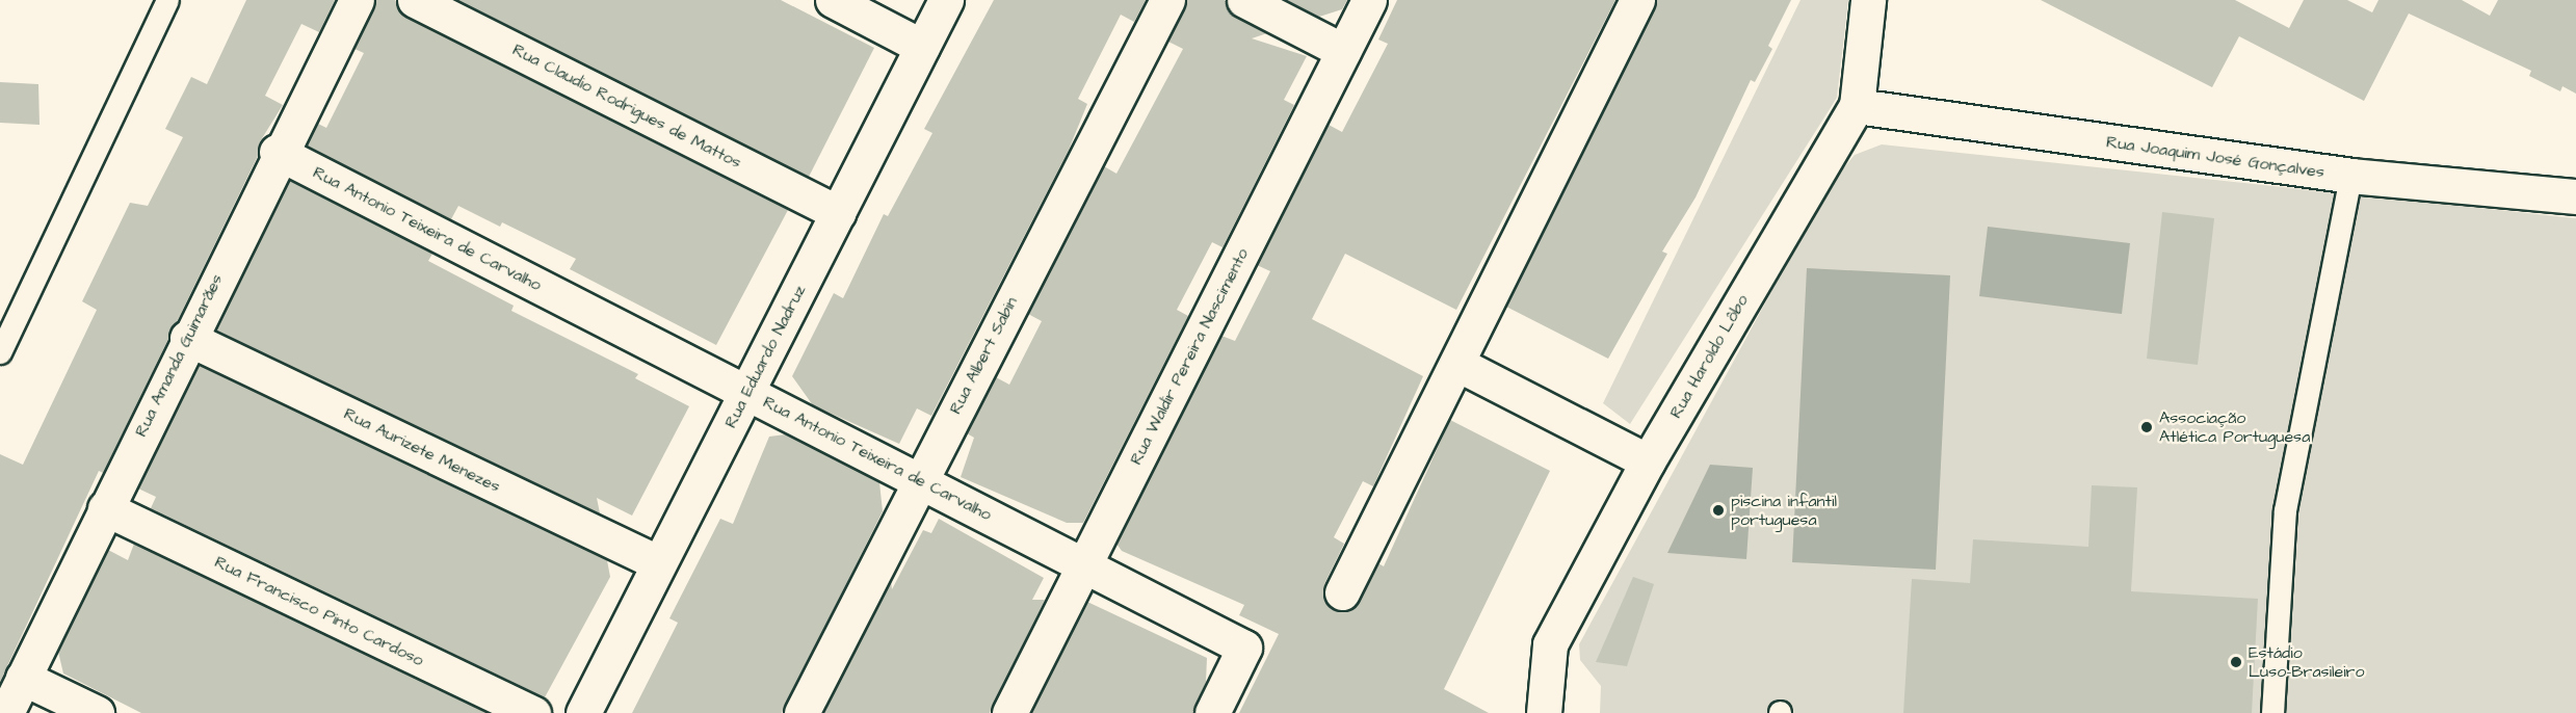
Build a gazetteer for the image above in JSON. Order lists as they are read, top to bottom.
{
  "streets": {
    "street": [
      "Rua Claudio Rodrigues de Mattos",
      "Rua Joaquim José Gonçalves",
      "Rua Antonio Teixeira de Carvalho",
      "Rua Amanda Guimarães",
      "Rua Albert Sabin",
      "Rua Eduardo Nadruz",
      "Rua Waldir Pereira Nascimento",
      "Rua Haroldo Lôbo",
      "Rua Aurizete Menezes",
      "Rua Francisco Pinto Cardoso"
    ]
  },
  "crossings": [
    ["Rua Claudio Rodrigues de Mattos", "Rua Eduardo Nadruz"],
    ["Rua Joaquim José Gonçalves", "Rua Haroldo Lôbo"],
    ["Rua Antonio Teixeira de Carvalho", "Rua Amanda Guimarães"],
    ["Rua Antonio Teixeira de Carvalho", "Rua Albert Sabin"],
    ["Rua Antonio Teixeira de Carvalho", "Rua Eduardo Nadruz"],
    ["Rua Antonio Teixeira de Carvalho", "Rua Waldir Pereira Nascimento"],
    ["Rua Amanda Guimarães", "Rua Aurizete Menezes"],
    ["Rua Amanda Guimarães", "Rua Francisco Pinto Cardoso"],
    ["Rua Eduardo Nadruz", "Rua Aurizete Menezes"]
  ],
  "places": ["Associação Atlética Portuguesa", "piscina infantil portuguesa", "Estádio Luso-Brasileiro"]
}
